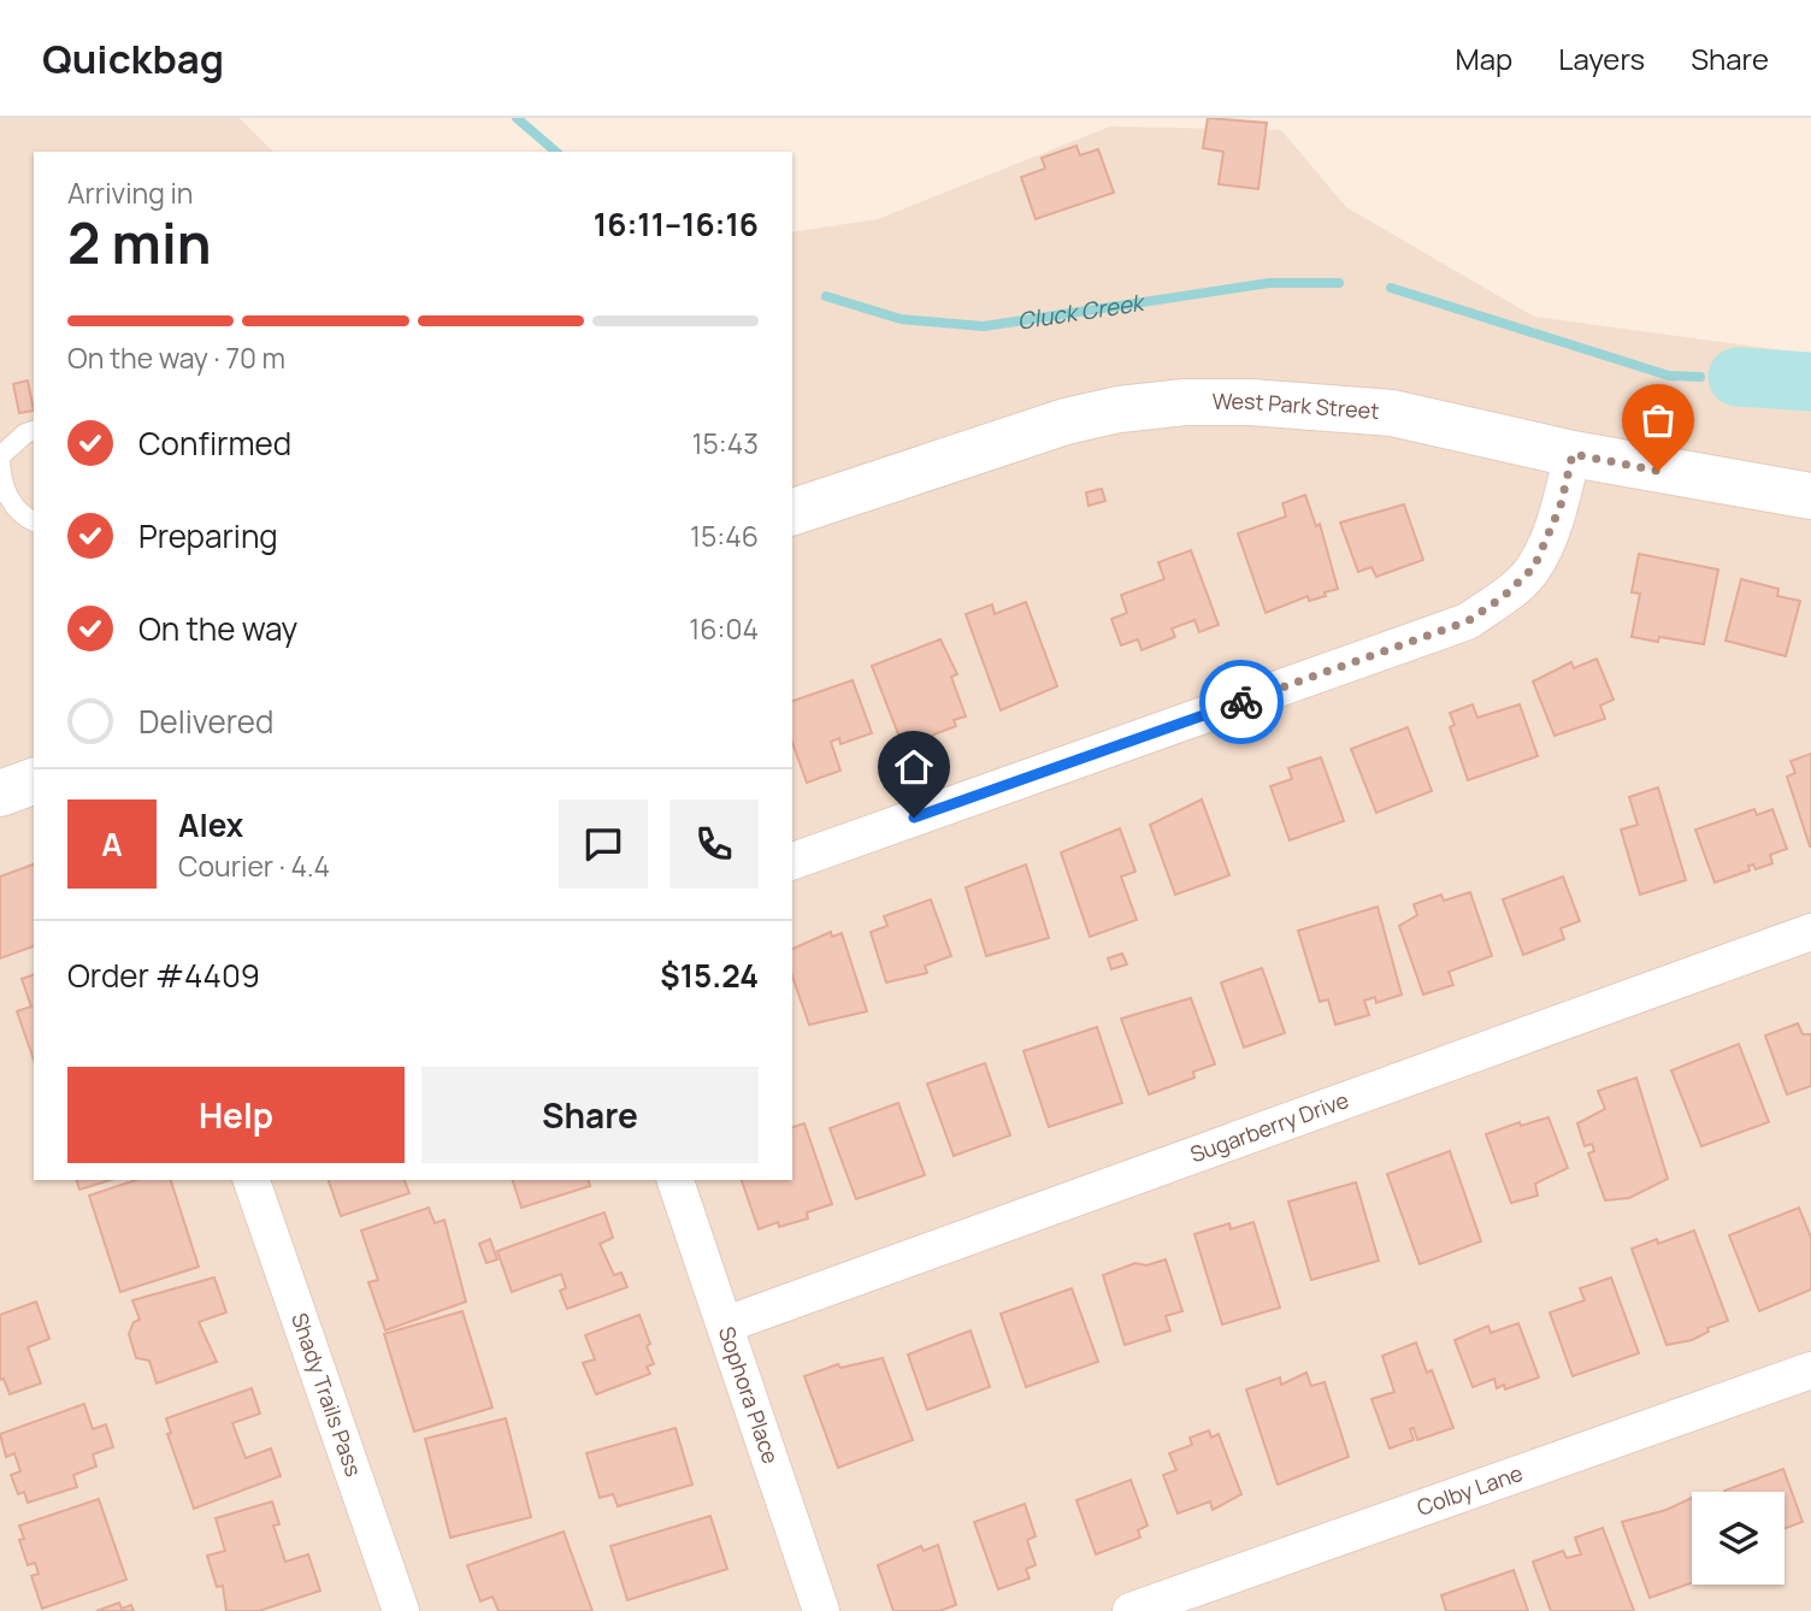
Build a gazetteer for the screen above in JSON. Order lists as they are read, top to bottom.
{
  "streets": {
    "street": [
      "West Park Street",
      "Sugarberry Drive",
      "Shady Trails Pass",
      "Sophora Place",
      "Colby Lane"
    ]
  },
  "crossings": [
    ["Sugarberry Drive", "Sophora Place"]
  ],
  "water": ["Cluck Creek"],
  "page": {
    "header": "Quickbag",
    "nav": ["Map", "Layers", "Share"],
    "heading": ["2 min", "Arriving in", "16:11–16:16"],
    "panel": [
      "Alex",
      "Courier · 4.4",
      "Order #4409",
      "$15.24"
    ],
    "bar": "On the way · 70 m",
    "list": [
      ["Confirmed", "15:43"],
      ["Preparing", "15:46"],
      ["On the way", "16:04"],
      "Delivered"
    ],
    "round": "A",
    "buttons": ["Help", "Share"]
  }
}
